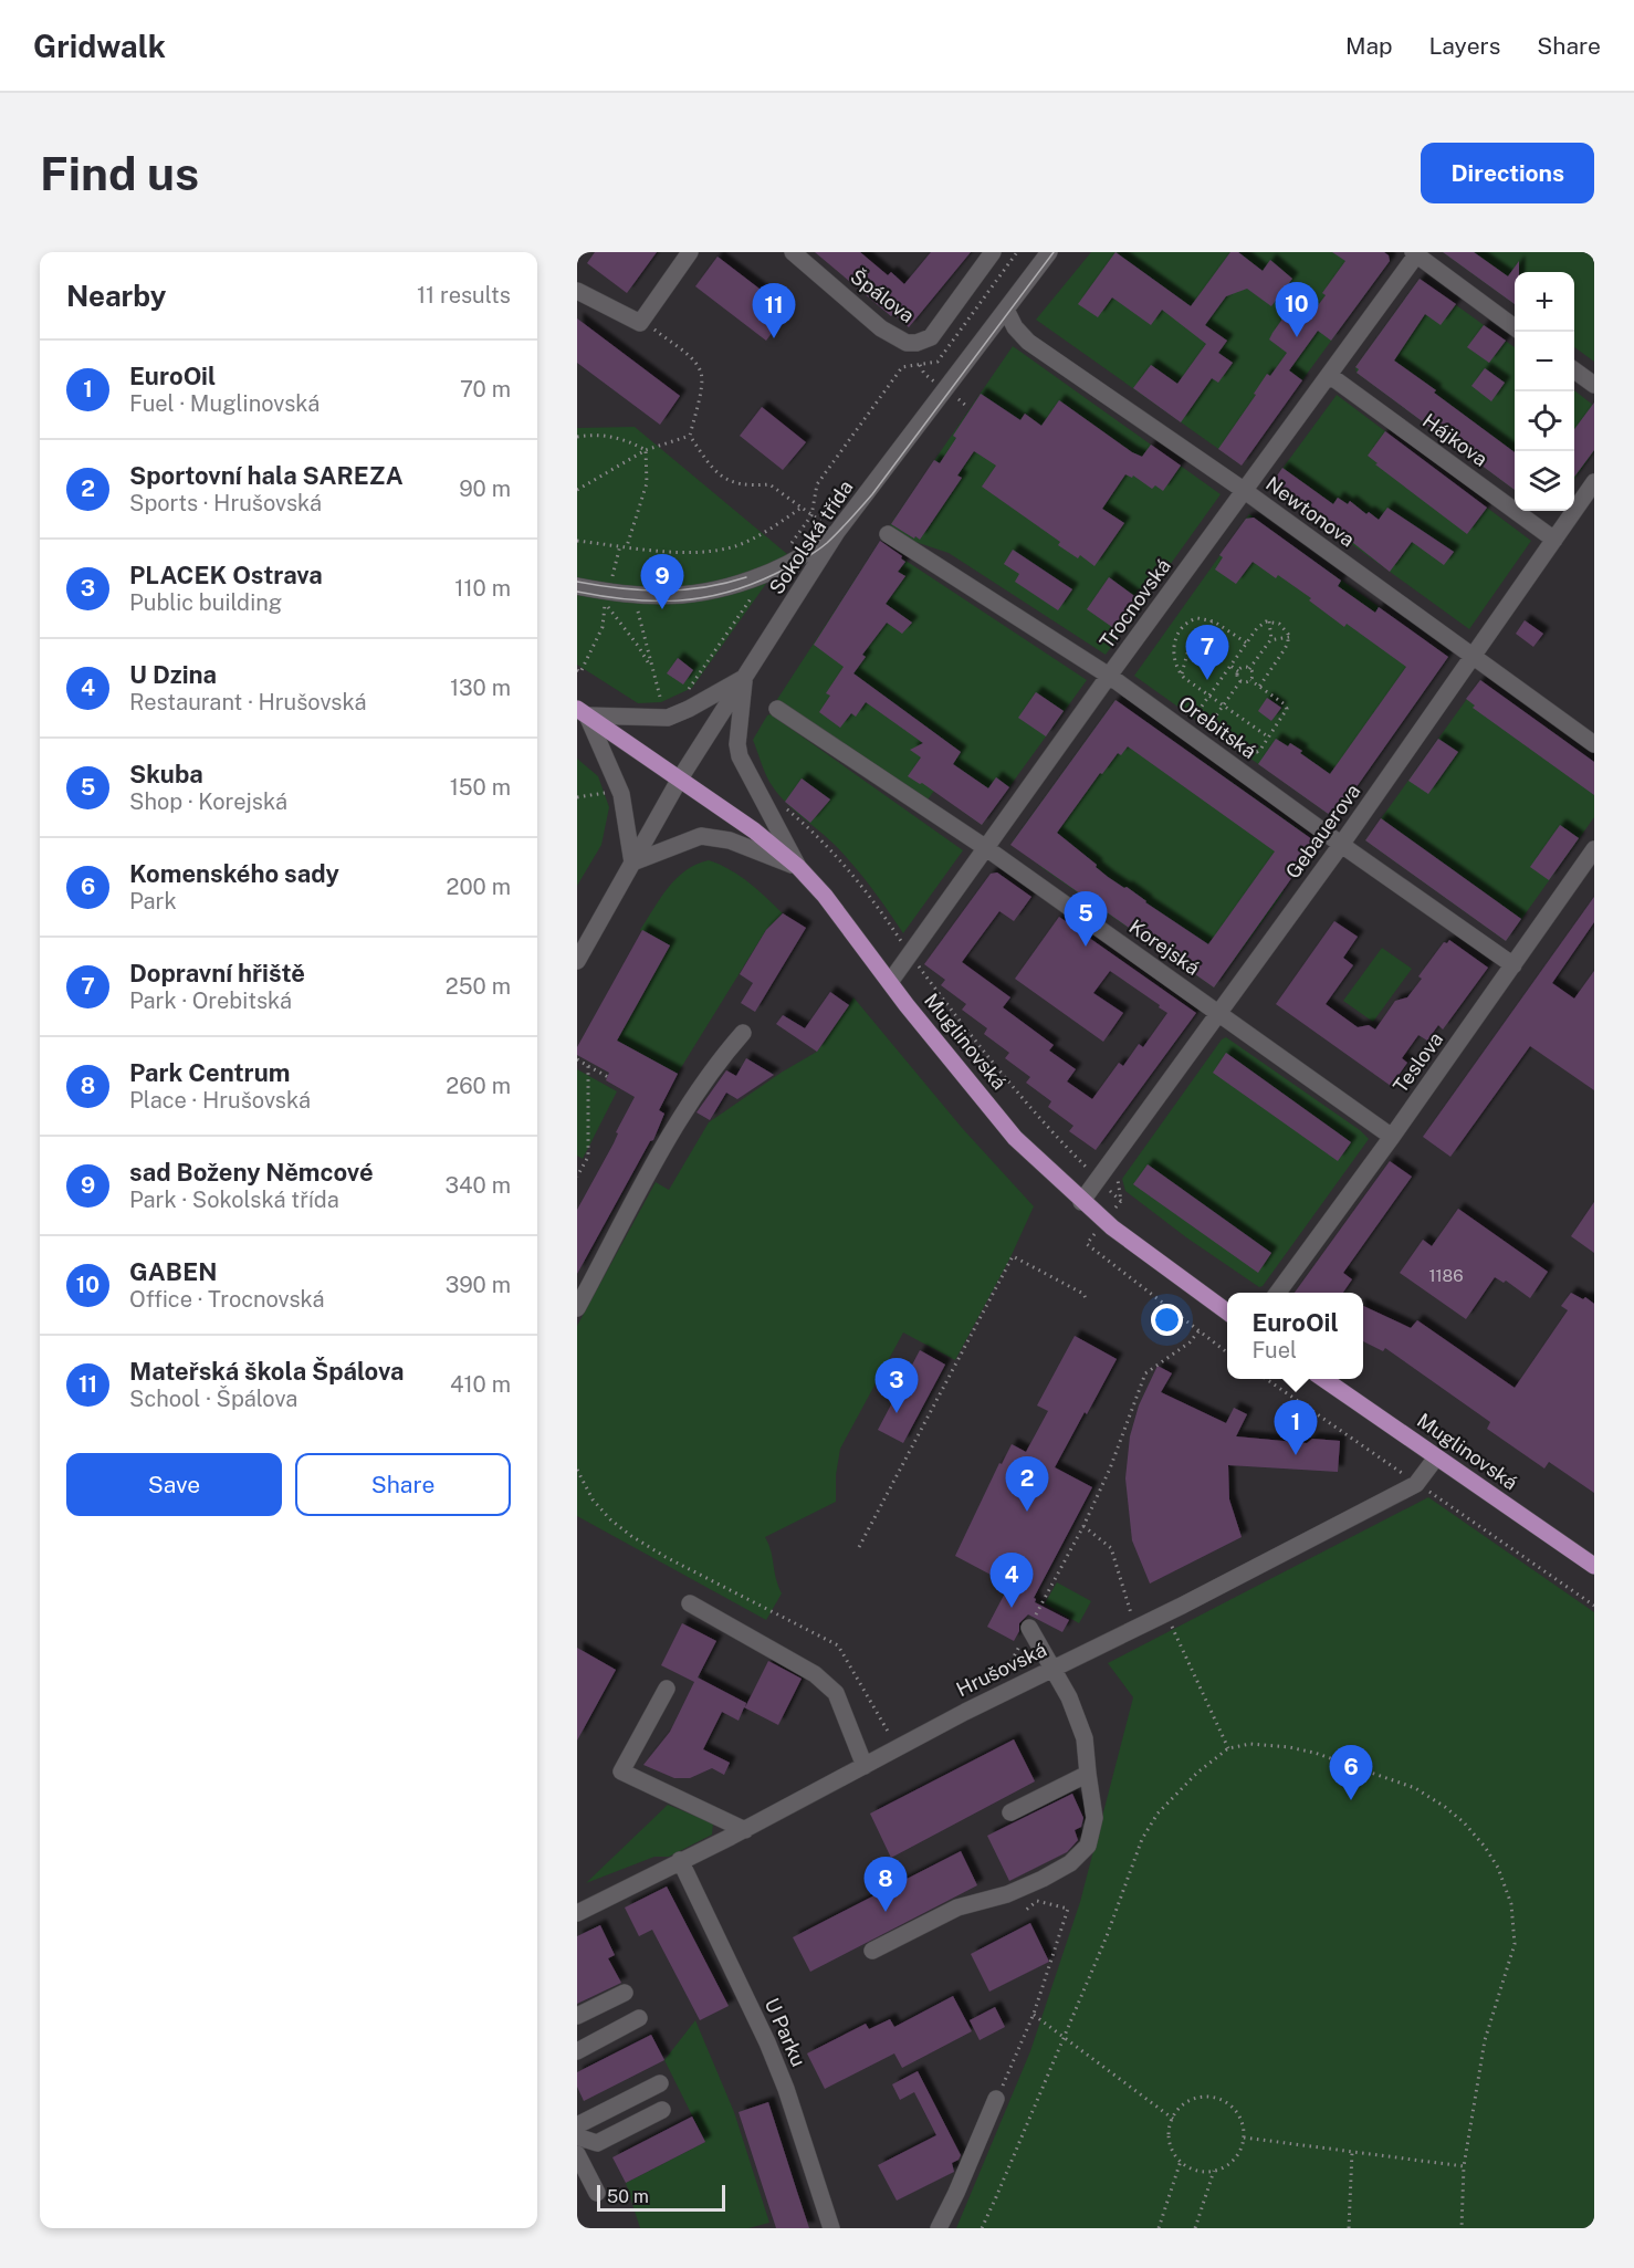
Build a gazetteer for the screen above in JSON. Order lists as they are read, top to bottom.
{
  "streets": {
    "main road": ["Muglinovská"],
    "street": [
      "Špálova",
      "Hájkova",
      "Newtonova",
      "Sokolská třída",
      "Trocnovská",
      "Orebitská",
      "Gebauerova",
      "Korejská",
      "Teslova",
      "Hrušovská",
      "U Parku"
    ]
  },
  "crossings": [
    ["Hájkova", "Trocnovská"],
    ["Hájkova", "Gebauerova"],
    ["Newtonova", "Sokolská třída"],
    ["Newtonova", "Trocnovská"],
    ["Newtonova", "Gebauerova"],
    ["Sokolská třída", "Muglinovská"],
    ["Trocnovská", "Orebitská"],
    ["Trocnovská", "Korejská"],
    ["Trocnovská", "Muglinovská"],
    ["Orebitská", "Gebauerova"],
    ["Orebitská", "Teslova"],
    ["Gebauerova", "Korejská"],
    ["Gebauerova", "Muglinovská"],
    ["Korejská", "Teslova"],
    ["Muglinovská", "Hrušovská"],
    ["Hrušovská", "U Parku"]
  ],
  "house_numbers": ["1186"],
  "scale_bar": "50 m",
  "page": {
    "header": "Gridwalk",
    "nav": ["Map", "Layers", "Share"],
    "buttons": [
      "Directions",
      ["Save", "Share"]
    ],
    "title": "Find us",
    "heading": ["Nearby", "11 results"],
    "map_buttons": ["+", "−"],
    "pins": [
      "10",
      "11",
      "9",
      "7",
      "5",
      "3",
      "1",
      "2",
      "4",
      "6",
      "8"
    ],
    "list": [
      {
        "mark": "1",
        "name": "EuroOil",
        "note": "Fuel · Muglinovská",
        "value": "70 m"
      },
      {
        "mark": "2",
        "name": "Sportovní hala SAREZA",
        "note": "Sports · Hrušovská",
        "value": "90 m"
      },
      {
        "mark": "3",
        "name": "PLACEK Ostrava",
        "note": "Public building",
        "value": "110 m"
      },
      {
        "mark": "4",
        "name": "U Dzina",
        "note": "Restaurant · Hrušovská",
        "value": "130 m"
      },
      {
        "mark": "5",
        "name": "Skuba",
        "note": "Shop · Korejská",
        "value": "150 m"
      },
      {
        "mark": "6",
        "name": "Komenského sady",
        "note": "Park",
        "value": "200 m"
      },
      {
        "mark": "7",
        "name": "Dopravní hřiště",
        "note": "Park · Orebitská",
        "value": "250 m"
      },
      {
        "mark": "8",
        "name": "Park Centrum",
        "note": "Place · Hrušovská",
        "value": "260 m"
      },
      {
        "mark": "9",
        "name": "sad Boženy Němcové",
        "note": "Park · Sokolská třída",
        "value": "340 m"
      },
      {
        "mark": "10",
        "name": "GABEN",
        "note": "Office · Trocnovská",
        "value": "390 m"
      },
      {
        "mark": "11",
        "name": "Mateřská škola Špálova",
        "note": "School · Špálova",
        "value": "410 m"
      }
    ],
    "popup": ["EuroOil", "Fuel"],
    "scale": "50 m"
  }
}
